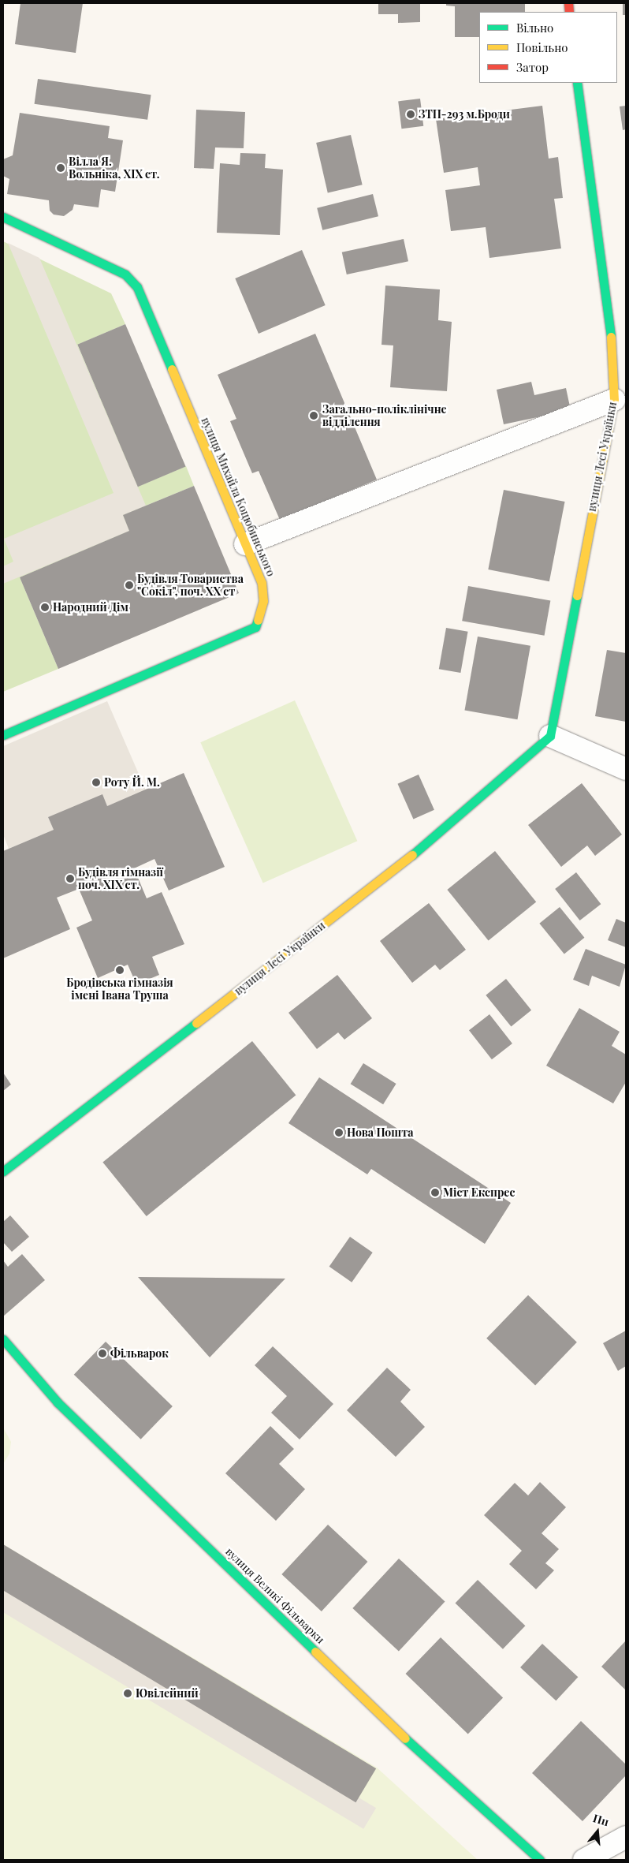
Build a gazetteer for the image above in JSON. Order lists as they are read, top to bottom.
{
  "streets": {
    "street": ["вулиця Лесі Українки", "вулиця Михайла Коцюбинського", "вулиця Великі Фільварки"]
  },
  "places": [
    "ЗТП-293 м.Броди",
    "Вілла Я. Вольніка, XIX ст.",
    "Загально-поліклінічне відділення",
    "Будівля Товариства \"Сокіл\", поч. ХХ ст",
    "Народний Дім",
    "Роту Й. М.",
    "Будівля гімназії поч. XIX ст.",
    "Бродівська гімназія імені Івана Труша",
    "Нова Пошта",
    "Міст Експрес",
    "Фільварок",
    "Ювілейний"
  ],
  "legend": ["Вільно", "Повільно", "Затор"],
  "north": "top"
}
